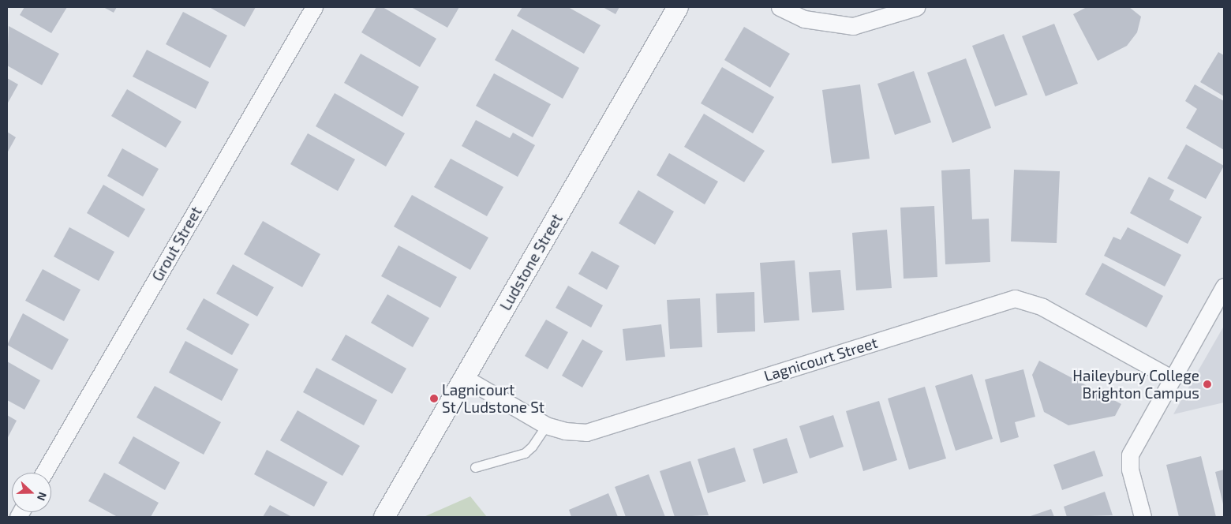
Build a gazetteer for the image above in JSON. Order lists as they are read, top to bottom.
{
  "streets": {
    "street": ["Grout Street", "Ludstone Street", "Lagnicourt Street"]
  },
  "crossings": [
    ["Ludstone Street", "Lagnicourt Street"]
  ],
  "places": ["Haileybury College Brighton Campus", "Lagnicourt St/Ludstone St"],
  "north": "right"
}
